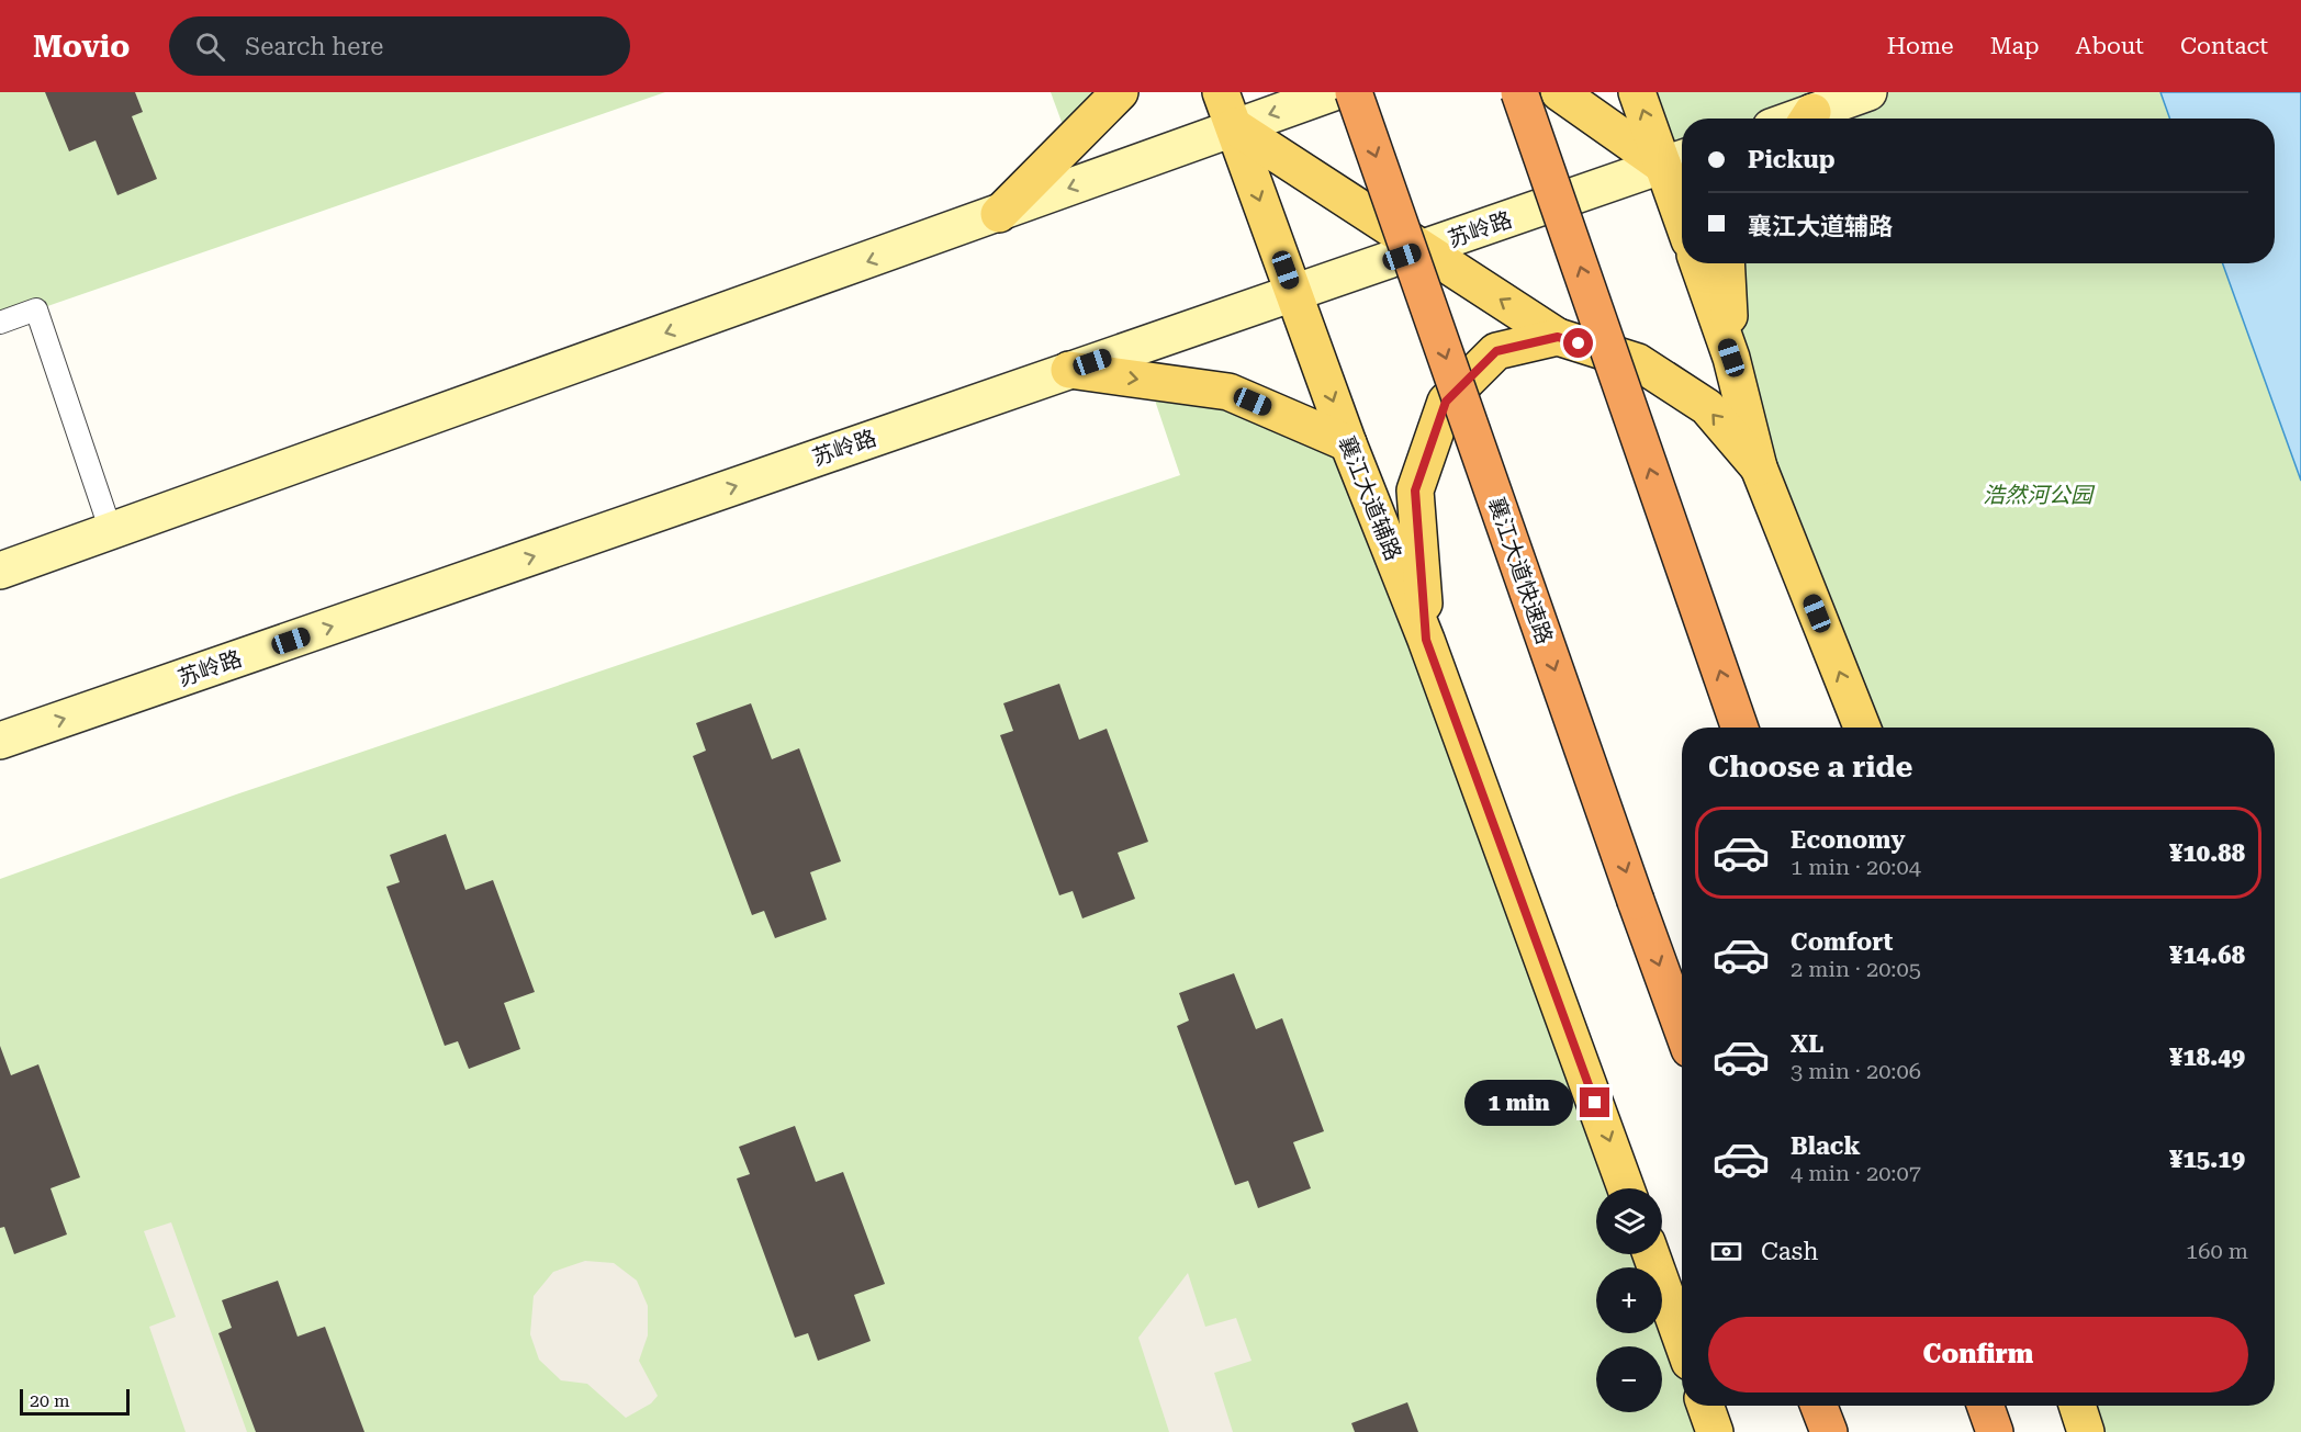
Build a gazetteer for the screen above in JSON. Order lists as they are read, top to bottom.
{
  "streets": {
    "highway": ["襄江大道快速路"],
    "main road": ["苏岭路", "襄江大道辅路"]
  },
  "crossings": [
    ["苏岭路", "襄江大道辅路"]
  ],
  "one_way": ["襄江大道辅路"],
  "parks": ["浩然河公园"],
  "scale_bar": "20 m",
  "page": {
    "header": "Movio",
    "search": "Search here",
    "nav": [
      "Home",
      "Map",
      "About",
      "Contact"
    ],
    "banner": ["Pickup", "襄江大道辅路"],
    "heading": "Choose a ride",
    "list": [
      {
        "name": "Economy",
        "note": "1 min · 20:04",
        "value": "¥10.88"
      },
      {
        "name": "Comfort",
        "note": "2 min · 20:05",
        "value": "¥14.68"
      },
      {
        "name": "XL",
        "note": "3 min · 20:06",
        "value": "¥18.49"
      },
      {
        "name": "Black",
        "note": "4 min · 20:07",
        "value": "¥15.19"
      }
    ],
    "bubble": "1 min",
    "map_buttons": ["+", "−"],
    "pay": ["Cash", "160 m"],
    "buttons": "Confirm",
    "scale": "20 m"
  }
}
